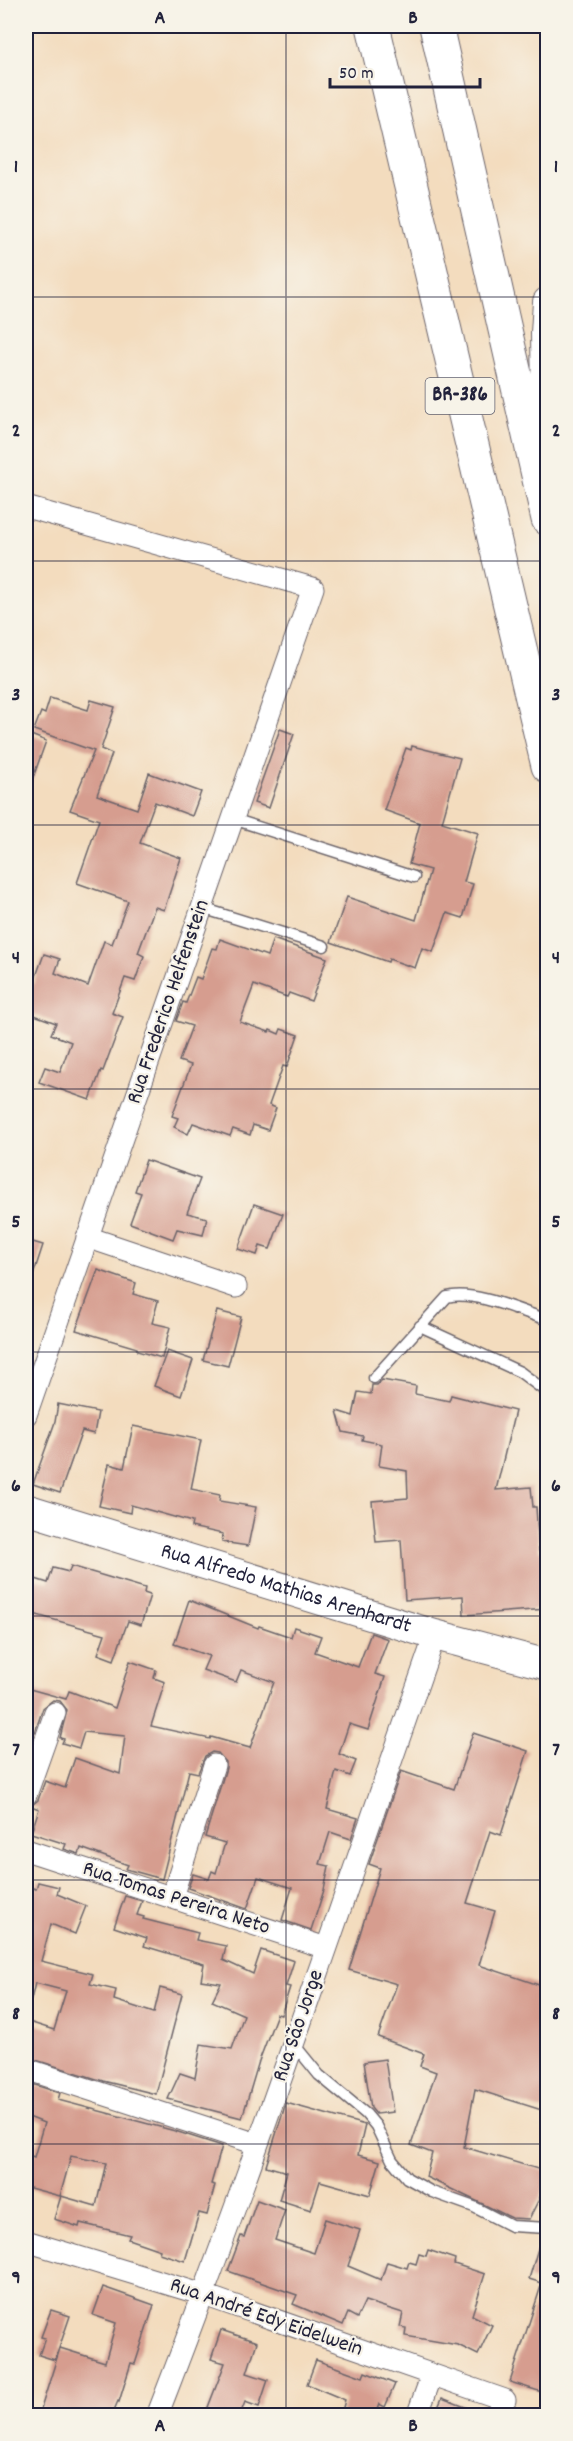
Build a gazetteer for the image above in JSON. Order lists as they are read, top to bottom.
{
  "streets": {
    "highway": ["BR-386"],
    "main road": ["Rua Alfredo Mathias Arenhardt"],
    "street": [
      "Rua Frederico Helfenstein",
      "Rua Tomas Pereira Neto",
      "Rua São Jorge",
      "Rua André Edy Eidelwein"
    ]
  },
  "crossings": [
    ["Rua Alfredo Mathias Arenhardt", "Rua São Jorge"],
    ["Rua Tomas Pereira Neto", "Rua São Jorge"],
    ["Rua São Jorge", "Rua André Edy Eidelwein"]
  ],
  "scale_bar": "50 m",
  "grid": {
    "columns": ["A", "B"],
    "rows": [
      "1",
      "2",
      "3",
      "4",
      "5",
      "6",
      "7",
      "8",
      "9"
    ]
  }
}
